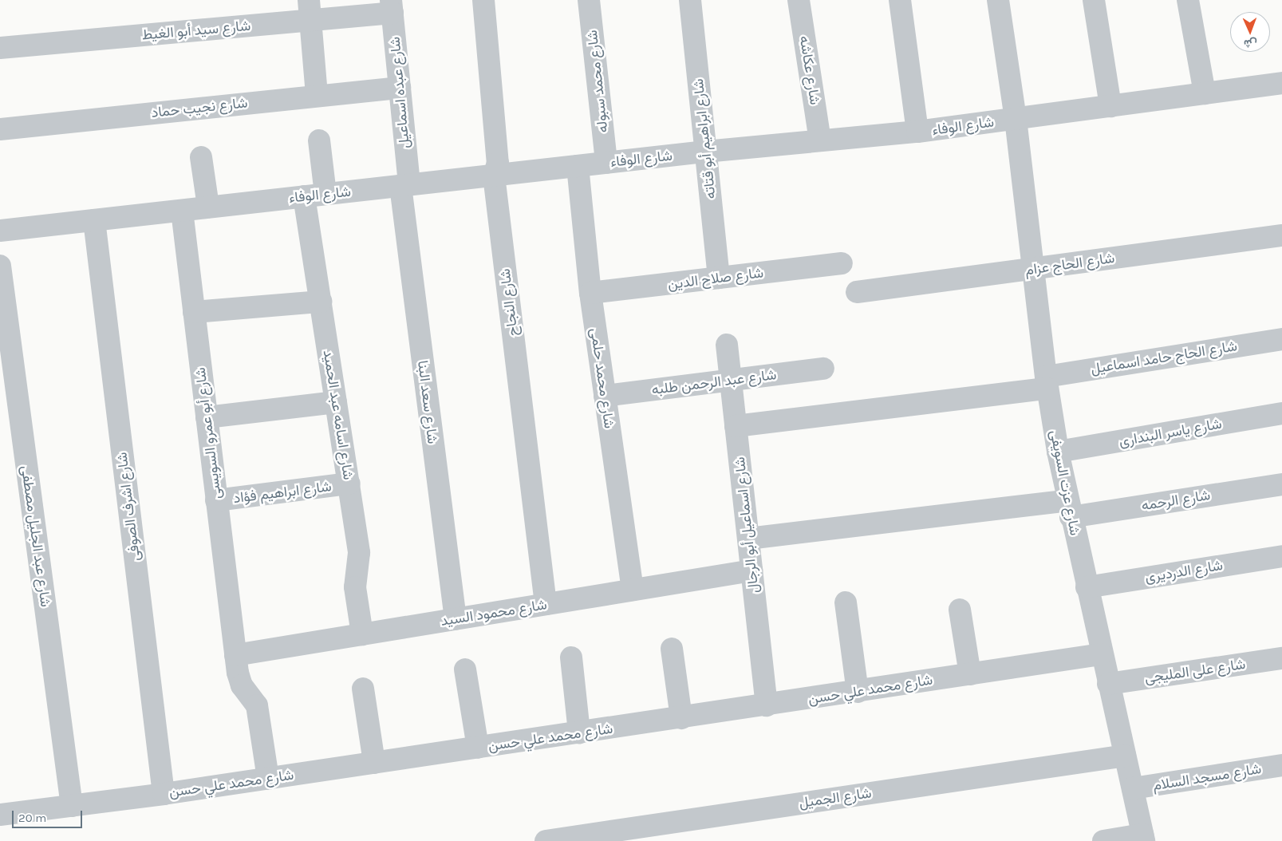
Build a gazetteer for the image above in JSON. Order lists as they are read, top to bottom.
{
  "streets": {
    "street": [
      "شارع سيد أبو الغيط",
      "شارع عكاشه",
      "شارع محمد سبوله",
      "شارع عبده اسماعيل",
      "شارع نجيب حماد",
      "شارع الوفاء",
      "شارع ابراهيم أبو قتاته",
      "شارع الحاج عزام",
      "شارع صلاح الدين",
      "شارع النجاح",
      "شارع الحاج حامد اسماعيل",
      "شارع محمد حلمى",
      "شارع عبد الرحمن طلبه",
      "شارع سعد البنا",
      "شارع اسامه عبد الحميد",
      "شارع ياسر البندارى",
      "شارع أبو عمرو السويسى",
      "شارع عزت السويفى",
      "شارع ابراهيم فؤاد",
      "شارع الرحمه",
      "شارع اشرف الصوفى",
      "شارع اسماعيل أبو الرجال",
      "شارع عبد الجليل مصطفى",
      "شارع الدرديرى",
      "شارع محمود السيد",
      "شارع على المليجى",
      "شارع محمد علي حسن",
      "شارع مسجد السلام",
      "شارع الجميل"
    ]
  },
  "crossings": [
    ["شارع سيد أبو الغيط", "شارع عبده اسماعيل"],
    ["شارع عكاشه", "شارع الوفاء"],
    ["شارع محمد سبوله", "شارع الوفاء"],
    ["شارع عبده اسماعيل", "شارع نجيب حماد"],
    ["شارع عبده اسماعيل", "شارع الوفاء"],
    ["شارع عبده اسماعيل", "شارع سعد البنا"],
    ["شارع الوفاء", "شارع ابراهيم أبو قتاته"],
    ["شارع الوفاء", "شارع النجاح"],
    ["شارع الوفاء", "شارع محمد حلمى"],
    ["شارع الوفاء", "شارع سعد البنا"],
    ["شارع الوفاء", "شارع اسامه عبد الحميد"],
    ["شارع الوفاء", "شارع أبو عمرو السويسى"],
    ["شارع الوفاء", "شارع عزت السويفى"],
    ["شارع الوفاء", "شارع اشرف الصوفى"],
    ["شارع ابراهيم أبو قتاته", "شارع صلاح الدين"],
    ["شارع الحاج عزام", "شارع عزت السويفى"],
    ["شارع صلاح الدين", "شارع محمد حلمى"],
    ["شارع النجاح", "شارع محمود السيد"],
    ["شارع الحاج حامد اسماعيل", "شارع عزت السويفى"],
    ["شارع الحاج حامد اسماعيل", "شارع اسماعيل أبو الرجال"],
    ["شارع محمد حلمى", "شارع عبد الرحمن طلبه"],
    ["شارع محمد حلمى", "شارع محمود السيد"],
    ["شارع عبد الرحمن طلبه", "شارع اسماعيل أبو الرجال"],
    ["شارع سعد البنا", "شارع محمود السيد"],
    ["شارع اسامه عبد الحميد", "شارع ابراهيم فؤاد"],
    ["شارع اسامه عبد الحميد", "شارع محمود السيد"],
    ["شارع ياسر البندارى", "شارع عزت السويفى"],
    ["شارع أبو عمرو السويسى", "شارع ابراهيم فؤاد"],
    ["شارع أبو عمرو السويسى", "شارع محمود السيد"],
    ["شارع أبو عمرو السويسى", "شارع محمد علي حسن"],
    ["شارع عزت السويفى", "شارع الرحمه"],
    ["شارع عزت السويفى", "شارع الدرديرى"],
    ["شارع عزت السويفى", "شارع على المليجى"],
    ["شارع عزت السويفى", "شارع محمد علي حسن"],
    ["شارع عزت السويفى", "شارع مسجد السلام"],
    ["شارع عزت السويفى", "شارع الجميل"],
    ["شارع الرحمه", "شارع اسماعيل أبو الرجال"],
    ["شارع اشرف الصوفى", "شارع محمد علي حسن"],
    ["شارع اسماعيل أبو الرجال", "شارع محمود السيد"],
    ["شارع اسماعيل أبو الرجال", "شارع محمد علي حسن"],
    ["شارع عبد الجليل مصطفى", "شارع محمد علي حسن"]
  ],
  "scale_bar": "20 m",
  "north": "bottom"
}
